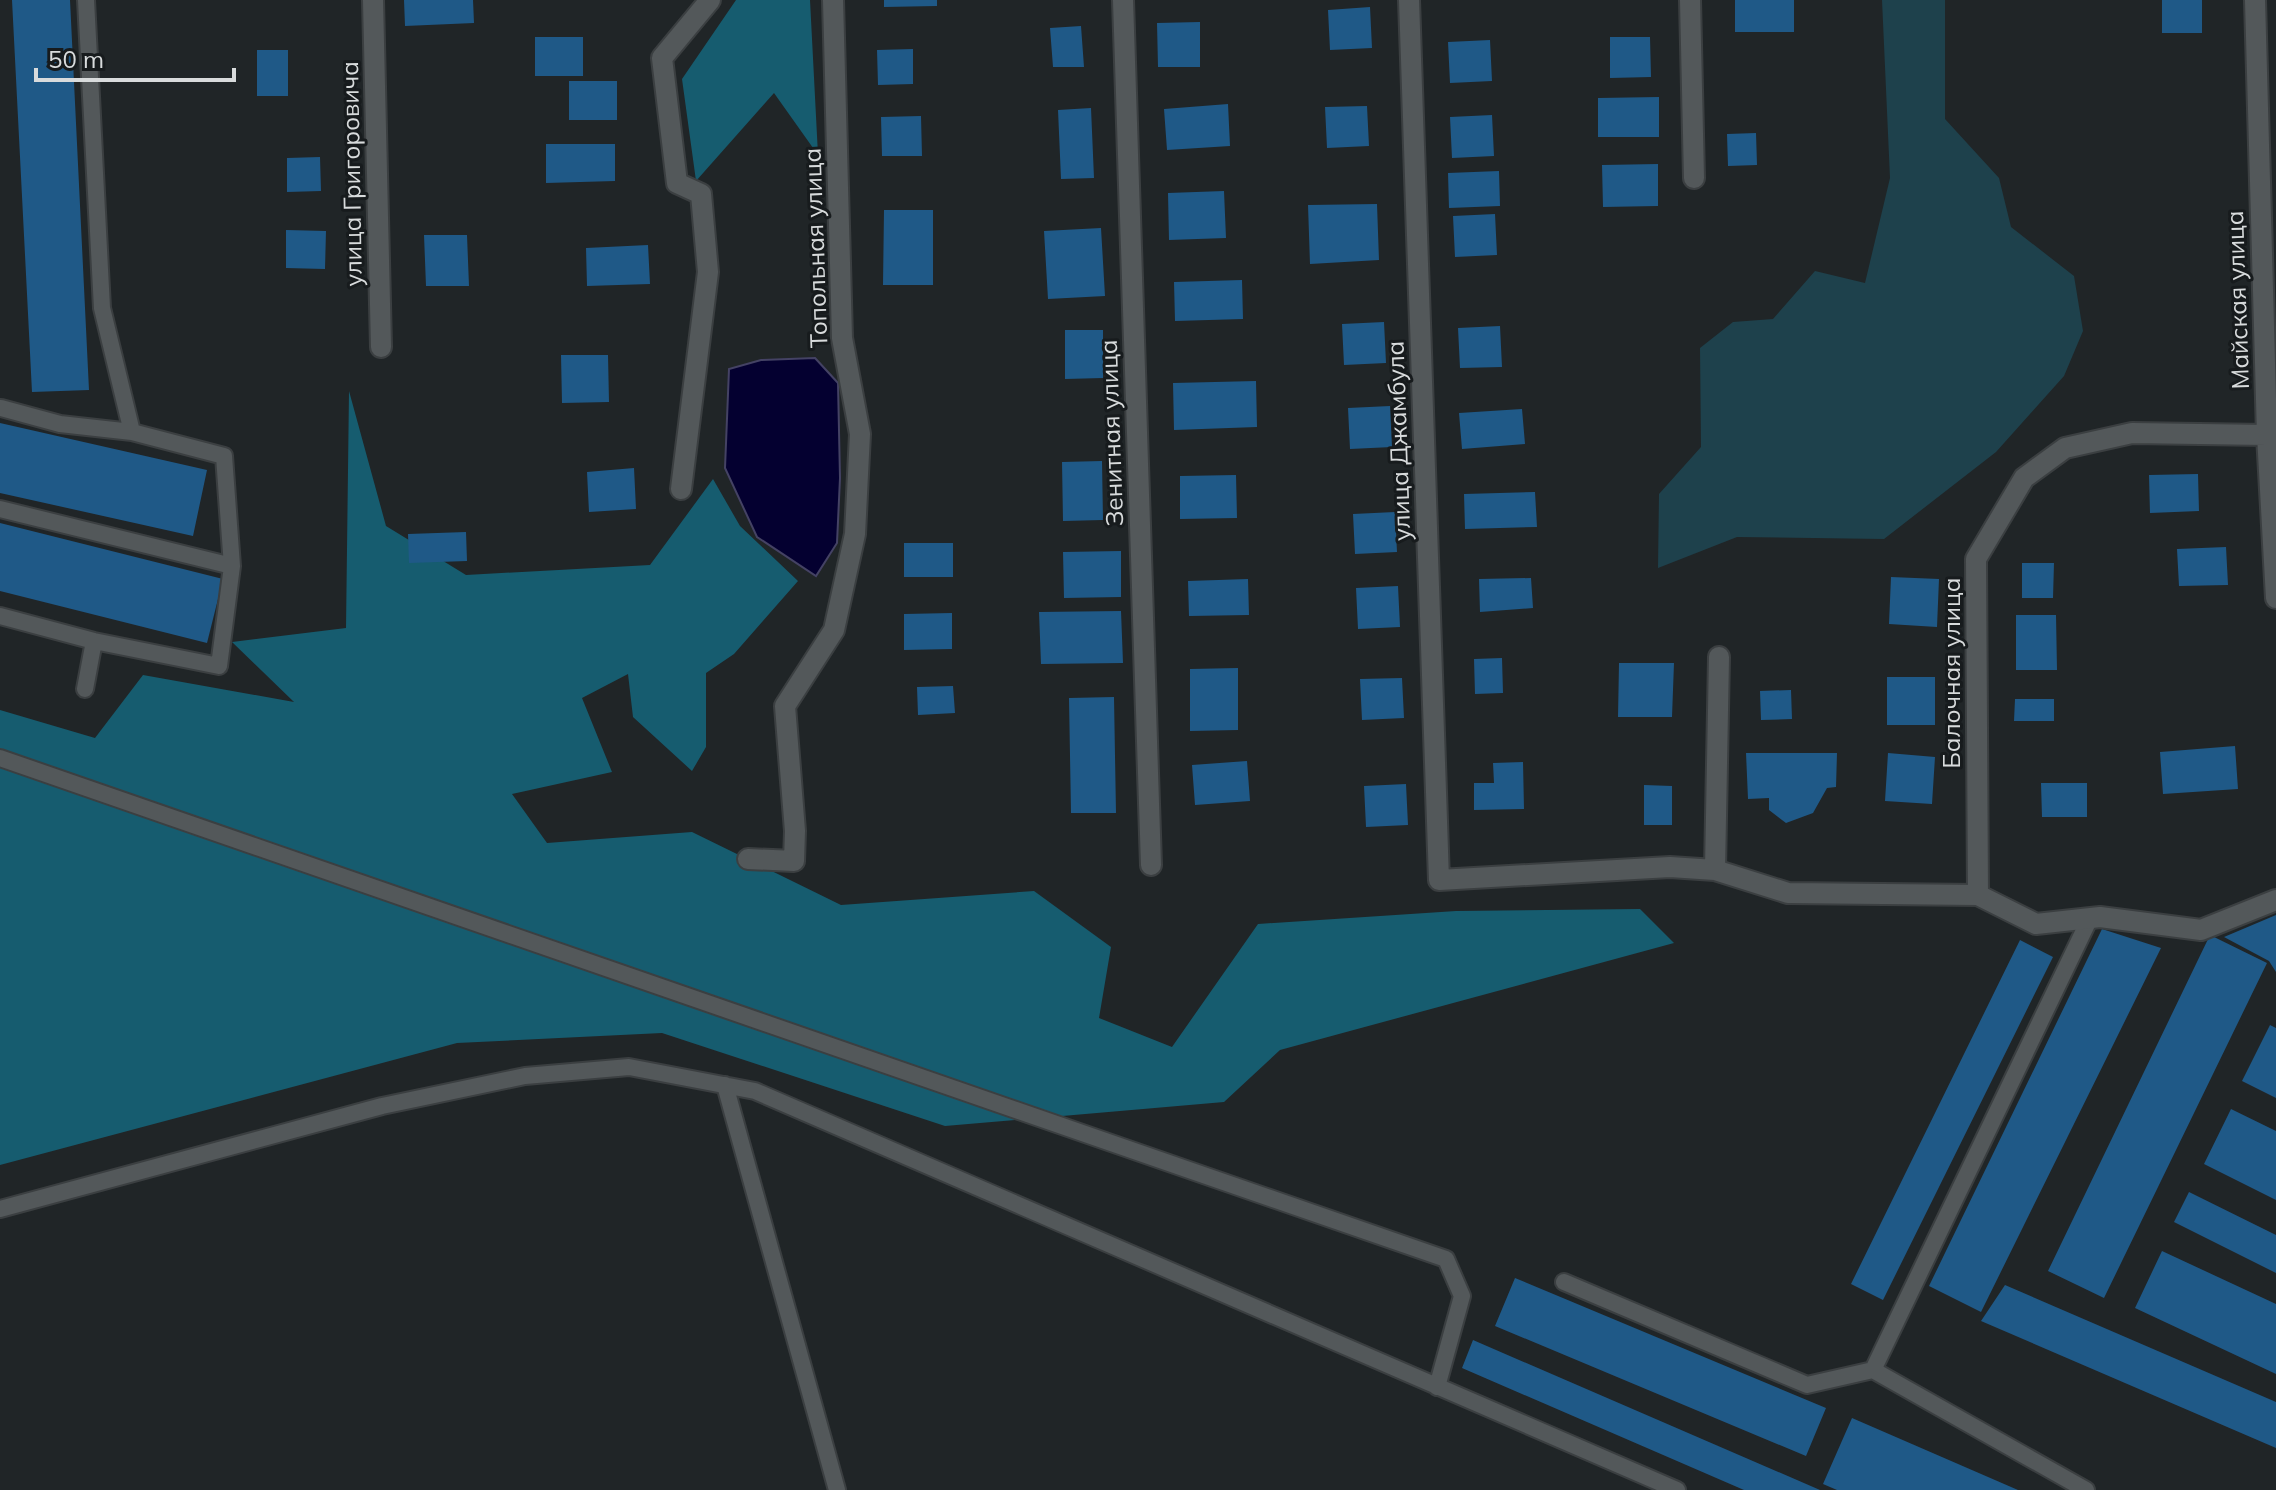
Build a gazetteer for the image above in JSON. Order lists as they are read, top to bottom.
{
  "streets": {
    "street": [
      "улица Григоровича",
      "Топольная улица",
      "Майская улица",
      "Зенитная улица",
      "улица Джамбула",
      "Балочная улица"
    ]
  },
  "crossings": [
    ["Майская улица", "Балочная улица"]
  ],
  "scale_bar": "50 m"
}
